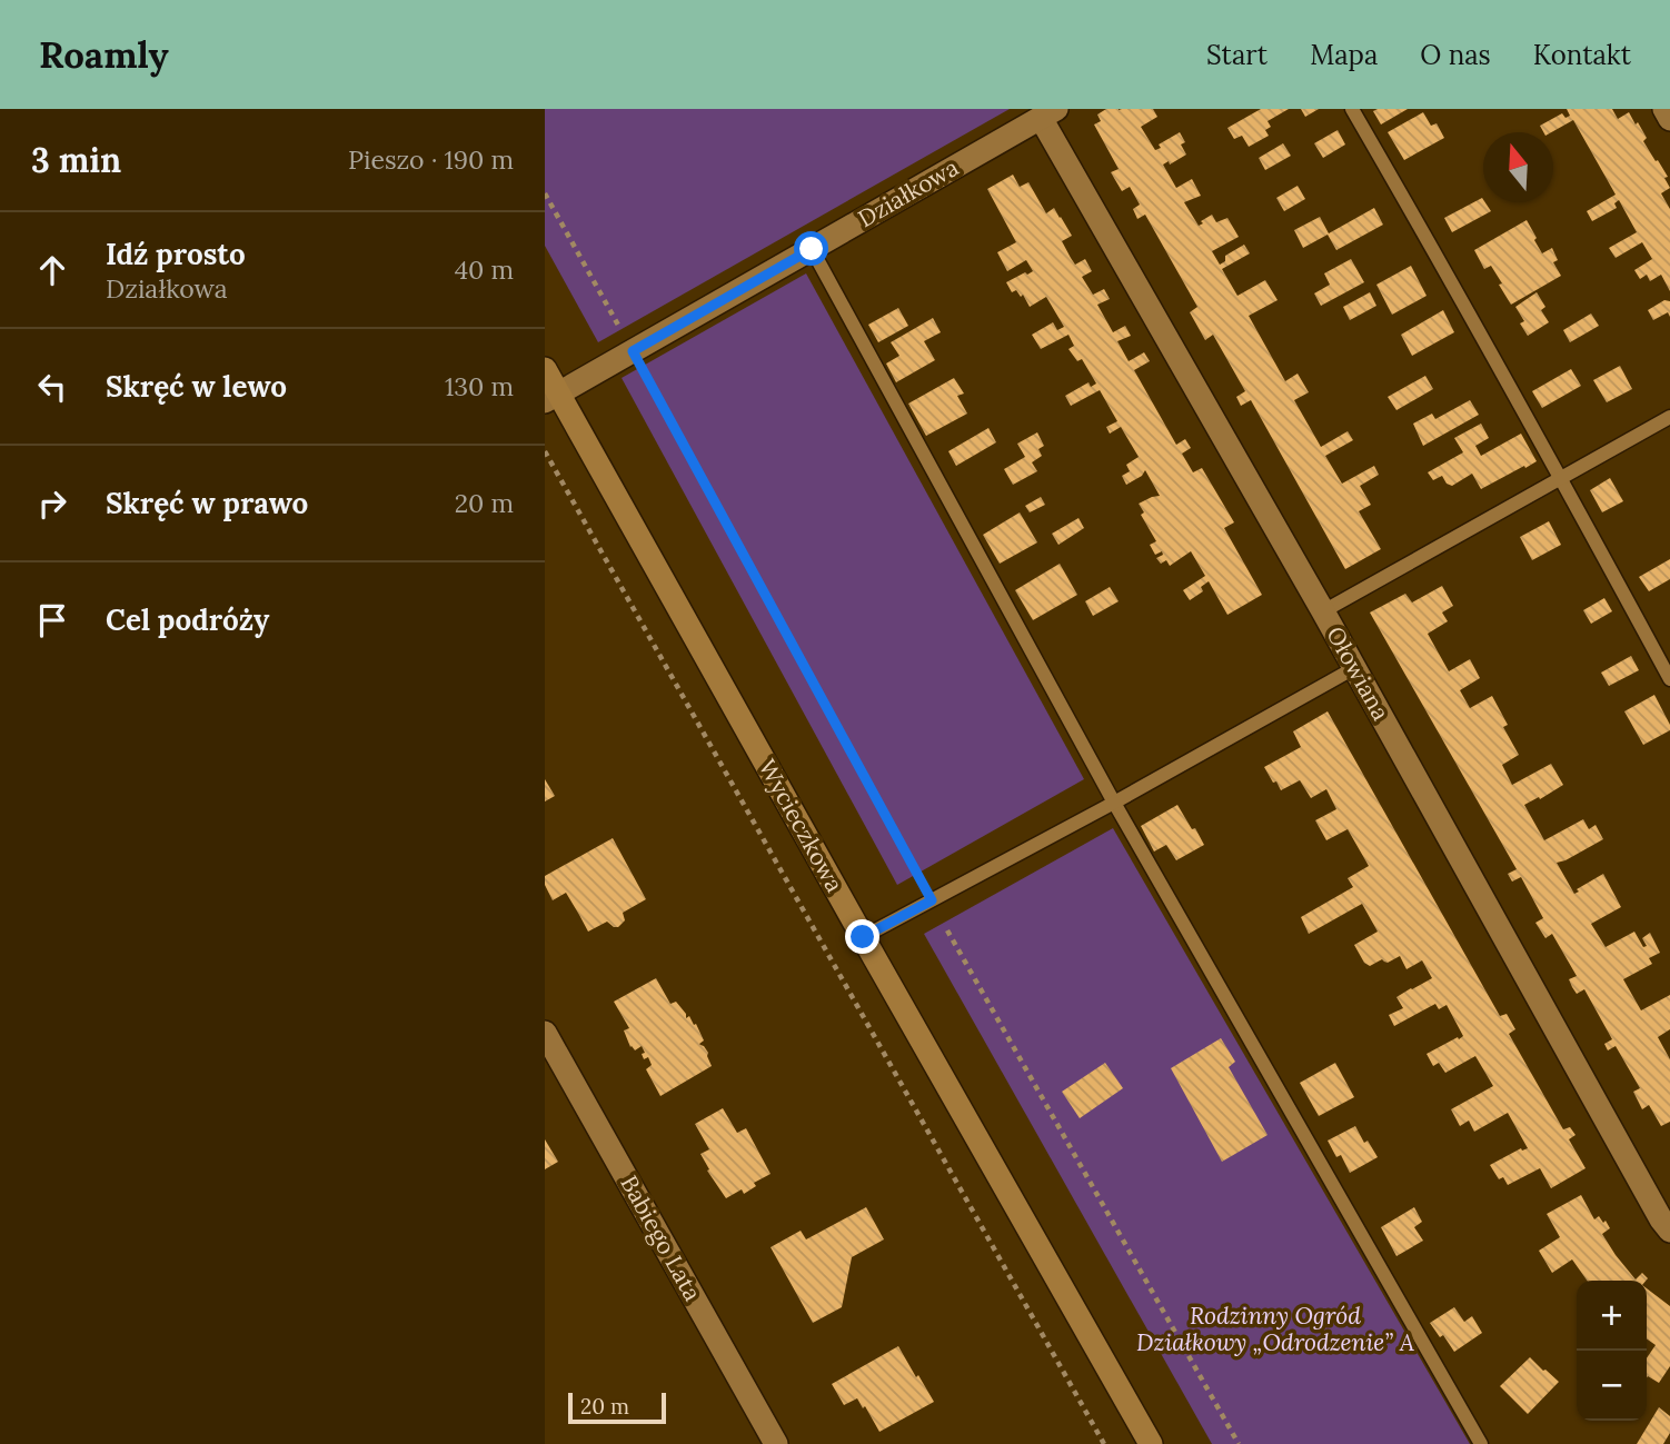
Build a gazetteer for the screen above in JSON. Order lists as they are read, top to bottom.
{
  "streets": {
    "street": [
      "Działkowa",
      "Ołowiana",
      "Wycieczkowa",
      "Babiego Lata"
    ]
  },
  "crossings": [
    ["Działkowa", "Ołowiana"],
    ["Działkowa", "Wycieczkowa"]
  ],
  "parks": ["Rodzinny Ogród Działkowy „Odrodzenie” A"],
  "scale_bar": "20 m",
  "north": "top",
  "page": {
    "header": "Roamly",
    "nav": [
      "Start",
      "Mapa",
      "O nas",
      "Kontakt"
    ],
    "heading": ["3 min", "Pieszo · 190 m"],
    "list": [
      ["Idź prosto", "Działkowa", "40 m"],
      ["Skręć w lewo", "130 m"],
      ["Skręć w prawo", "20 m"],
      "Cel podróży"
    ],
    "map_buttons": ["+", "−"],
    "scale": "20 m"
  }
}
